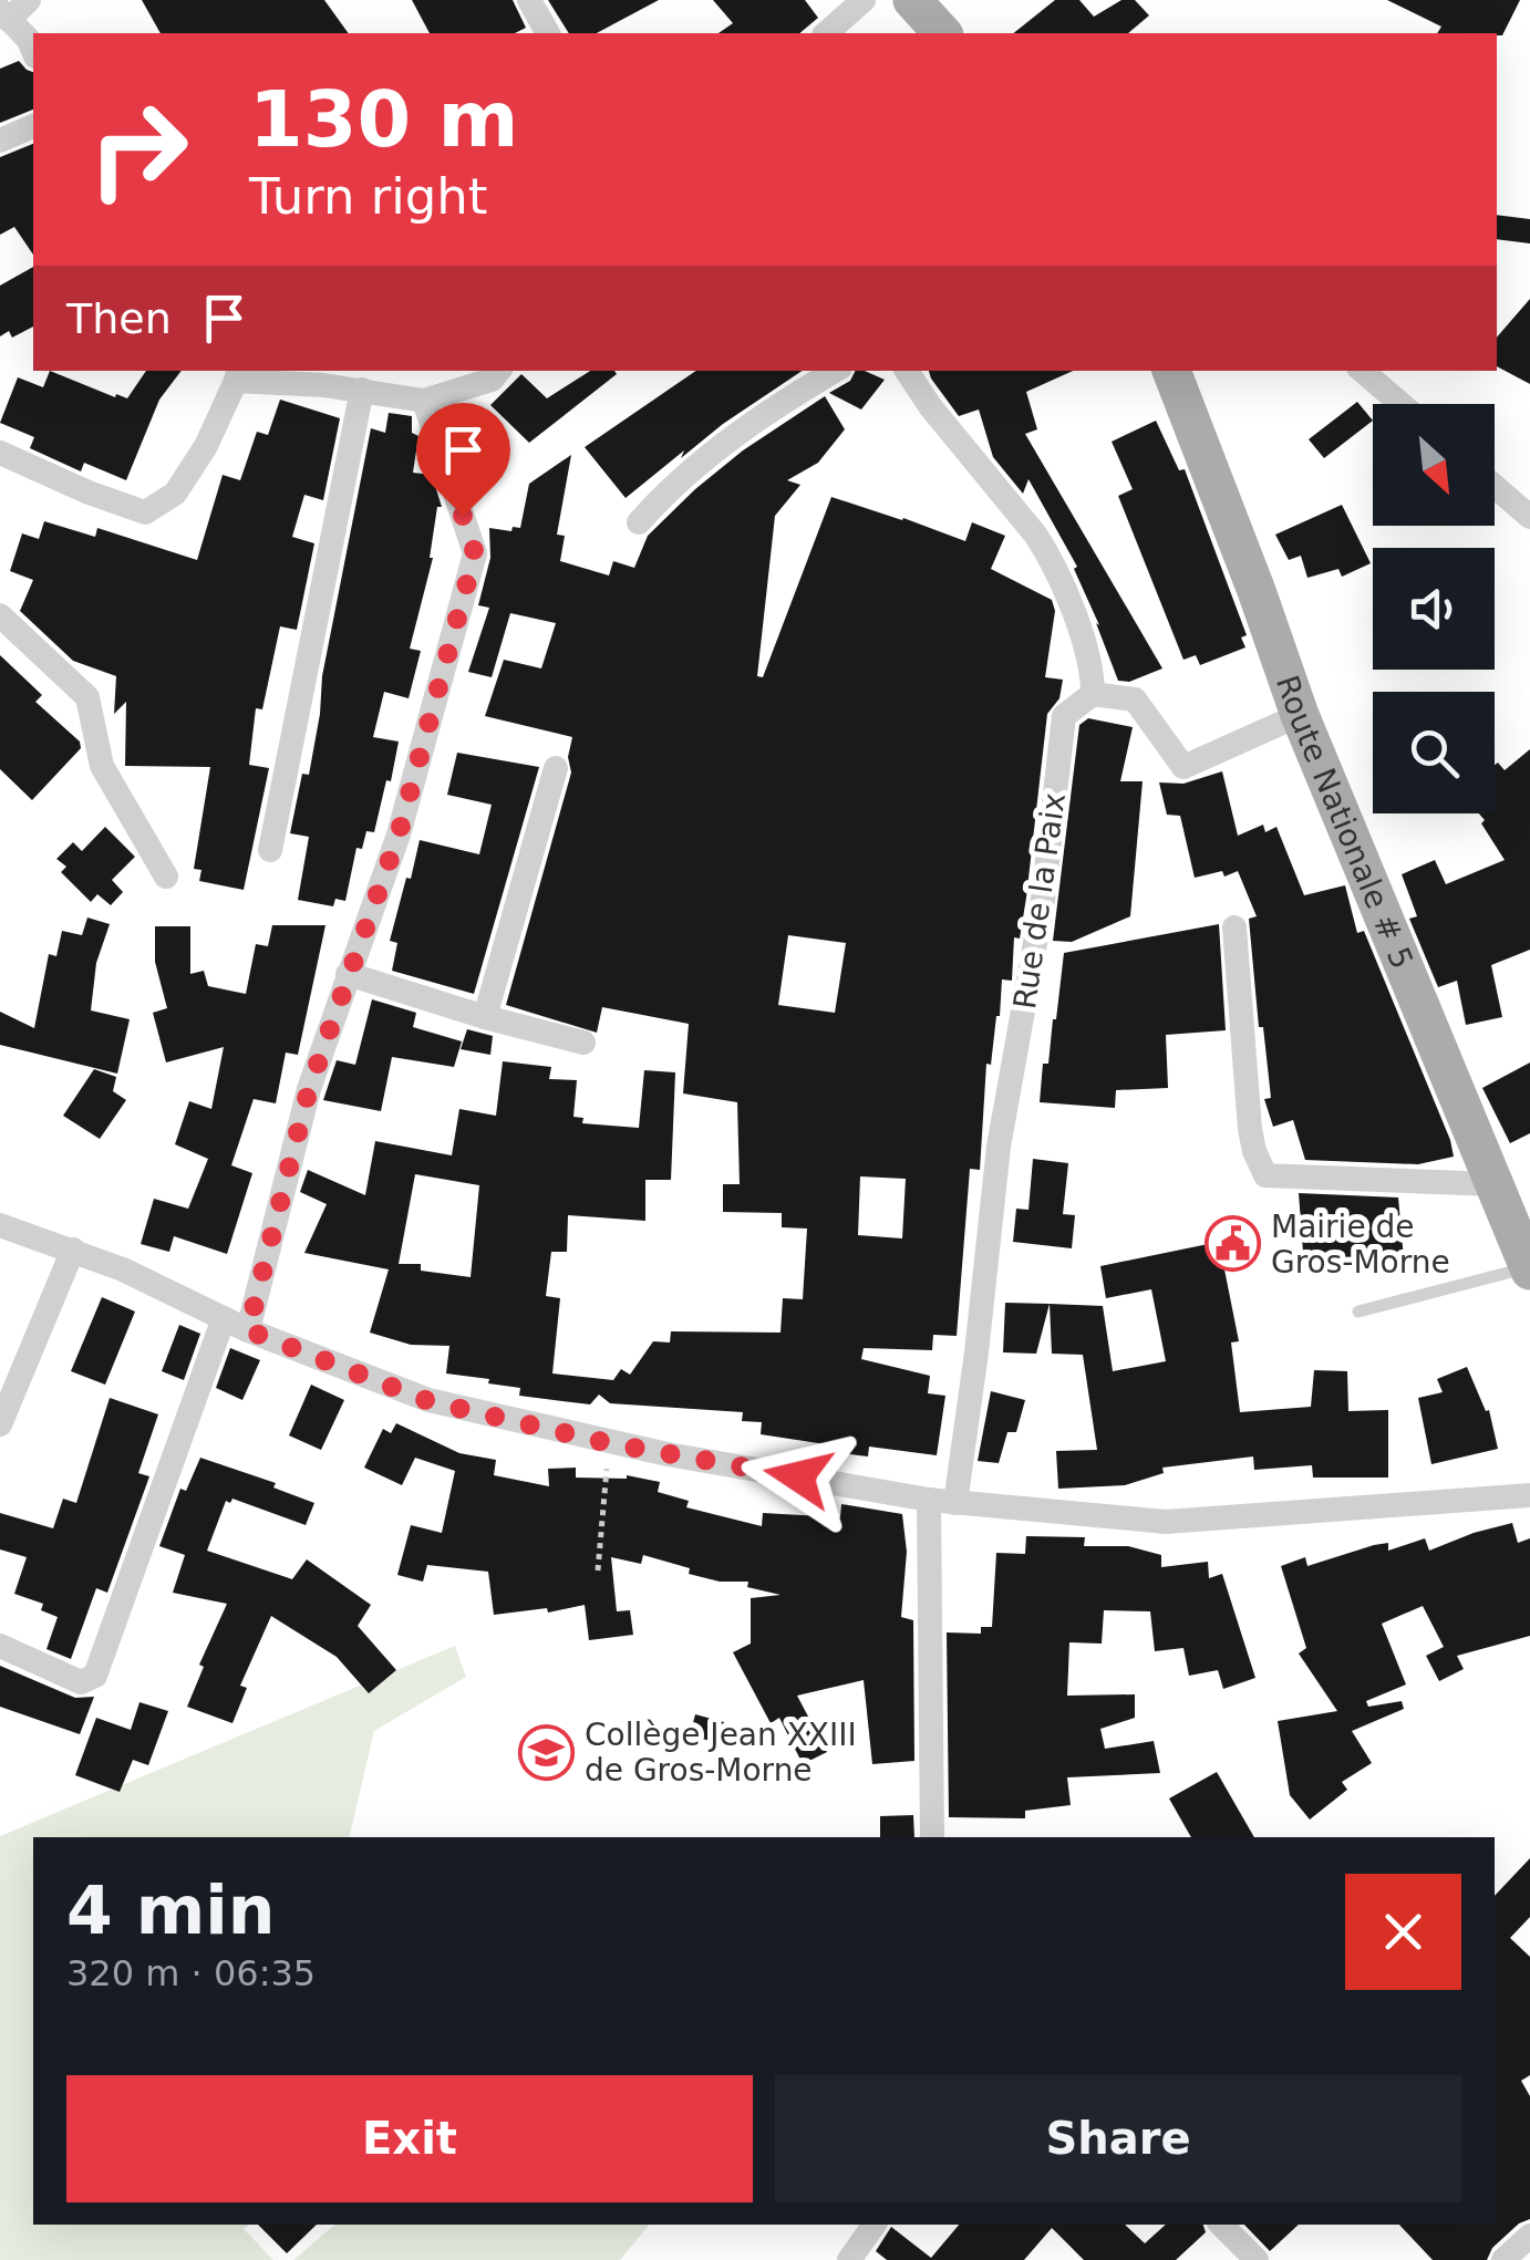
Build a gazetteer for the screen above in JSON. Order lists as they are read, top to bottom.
{
  "streets": {
    "main road": ["Route Nationale # 5"],
    "street": ["Rue de la Paix"]
  },
  "places": {
    "public building": ["Mairie de Gros-Morne"],
    "school or university": ["Collège Jean XXIII de Gros-Morne"]
  },
  "north": "bottom right",
  "page": {
    "turn": ["130 m", "Turn right"],
    "then": "Then",
    "heading": ["4 min", "320 m · 06:35"],
    "buttons": ["Exit", "Share"]
  }
}
